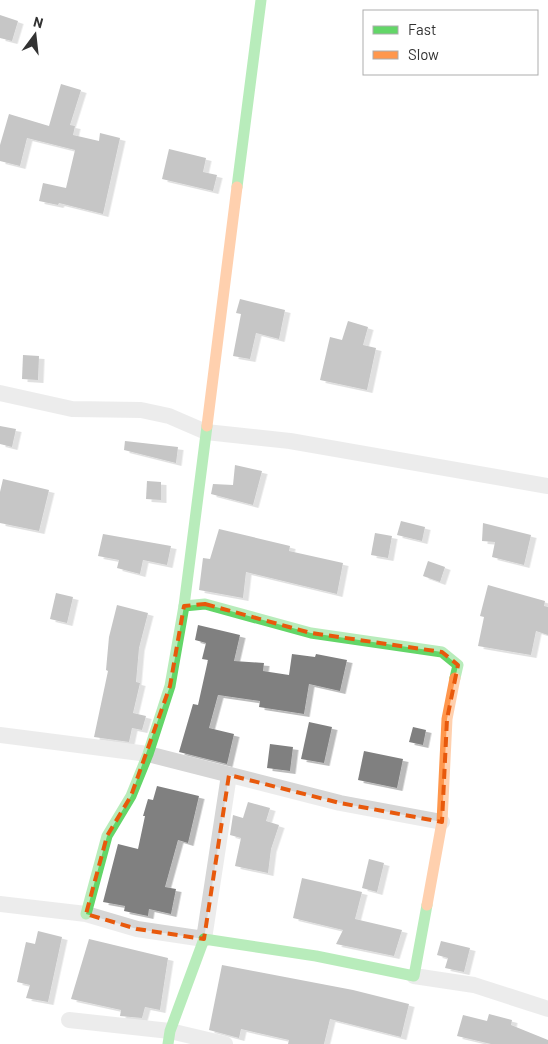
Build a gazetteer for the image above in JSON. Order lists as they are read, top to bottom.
{
  "legend": ["Fast", "Slow"],
  "north": "top"
}
